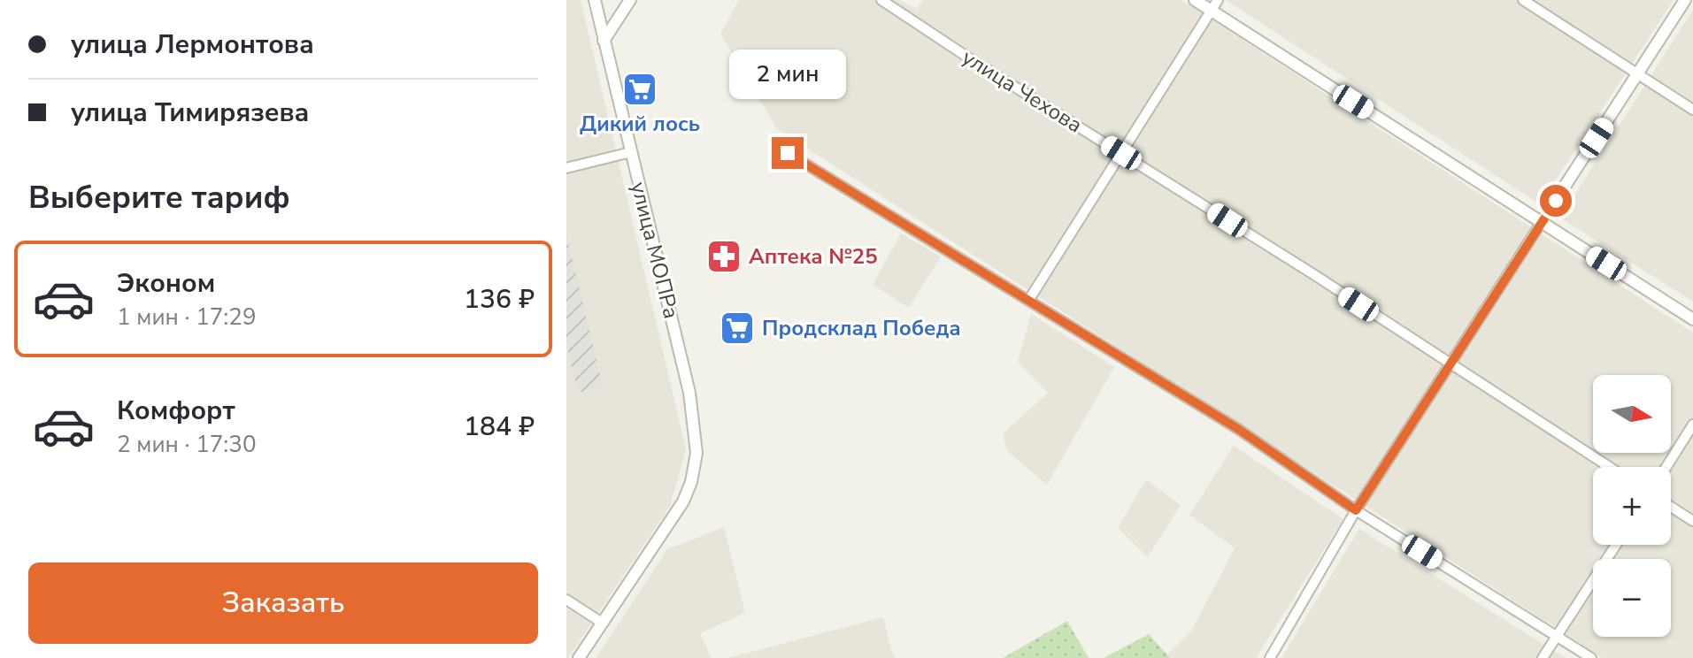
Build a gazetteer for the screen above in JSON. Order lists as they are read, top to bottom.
{
  "streets": {
    "street": ["улица Чехова", "улица МОПРа"]
  },
  "places": {
    "supermarket": ["Дикий лось", "Продсклад Победа"],
    "pharmacy": ["Аптека №25"]
  },
  "north": "right",
  "page": {
    "banner": ["улица Лермонтова", "улица Тимирязева"],
    "bubble": "2 мин",
    "heading": "Выберите тариф",
    "list": [
      {
        "name": "Эконом",
        "note": "1 мин · 17:29",
        "value": "136 ₽"
      },
      {
        "name": "Комфорт",
        "note": "2 мин · 17:30",
        "value": "184 ₽"
      }
    ],
    "map_buttons": ["+", "−"],
    "buttons": "Заказать"
  }
}
